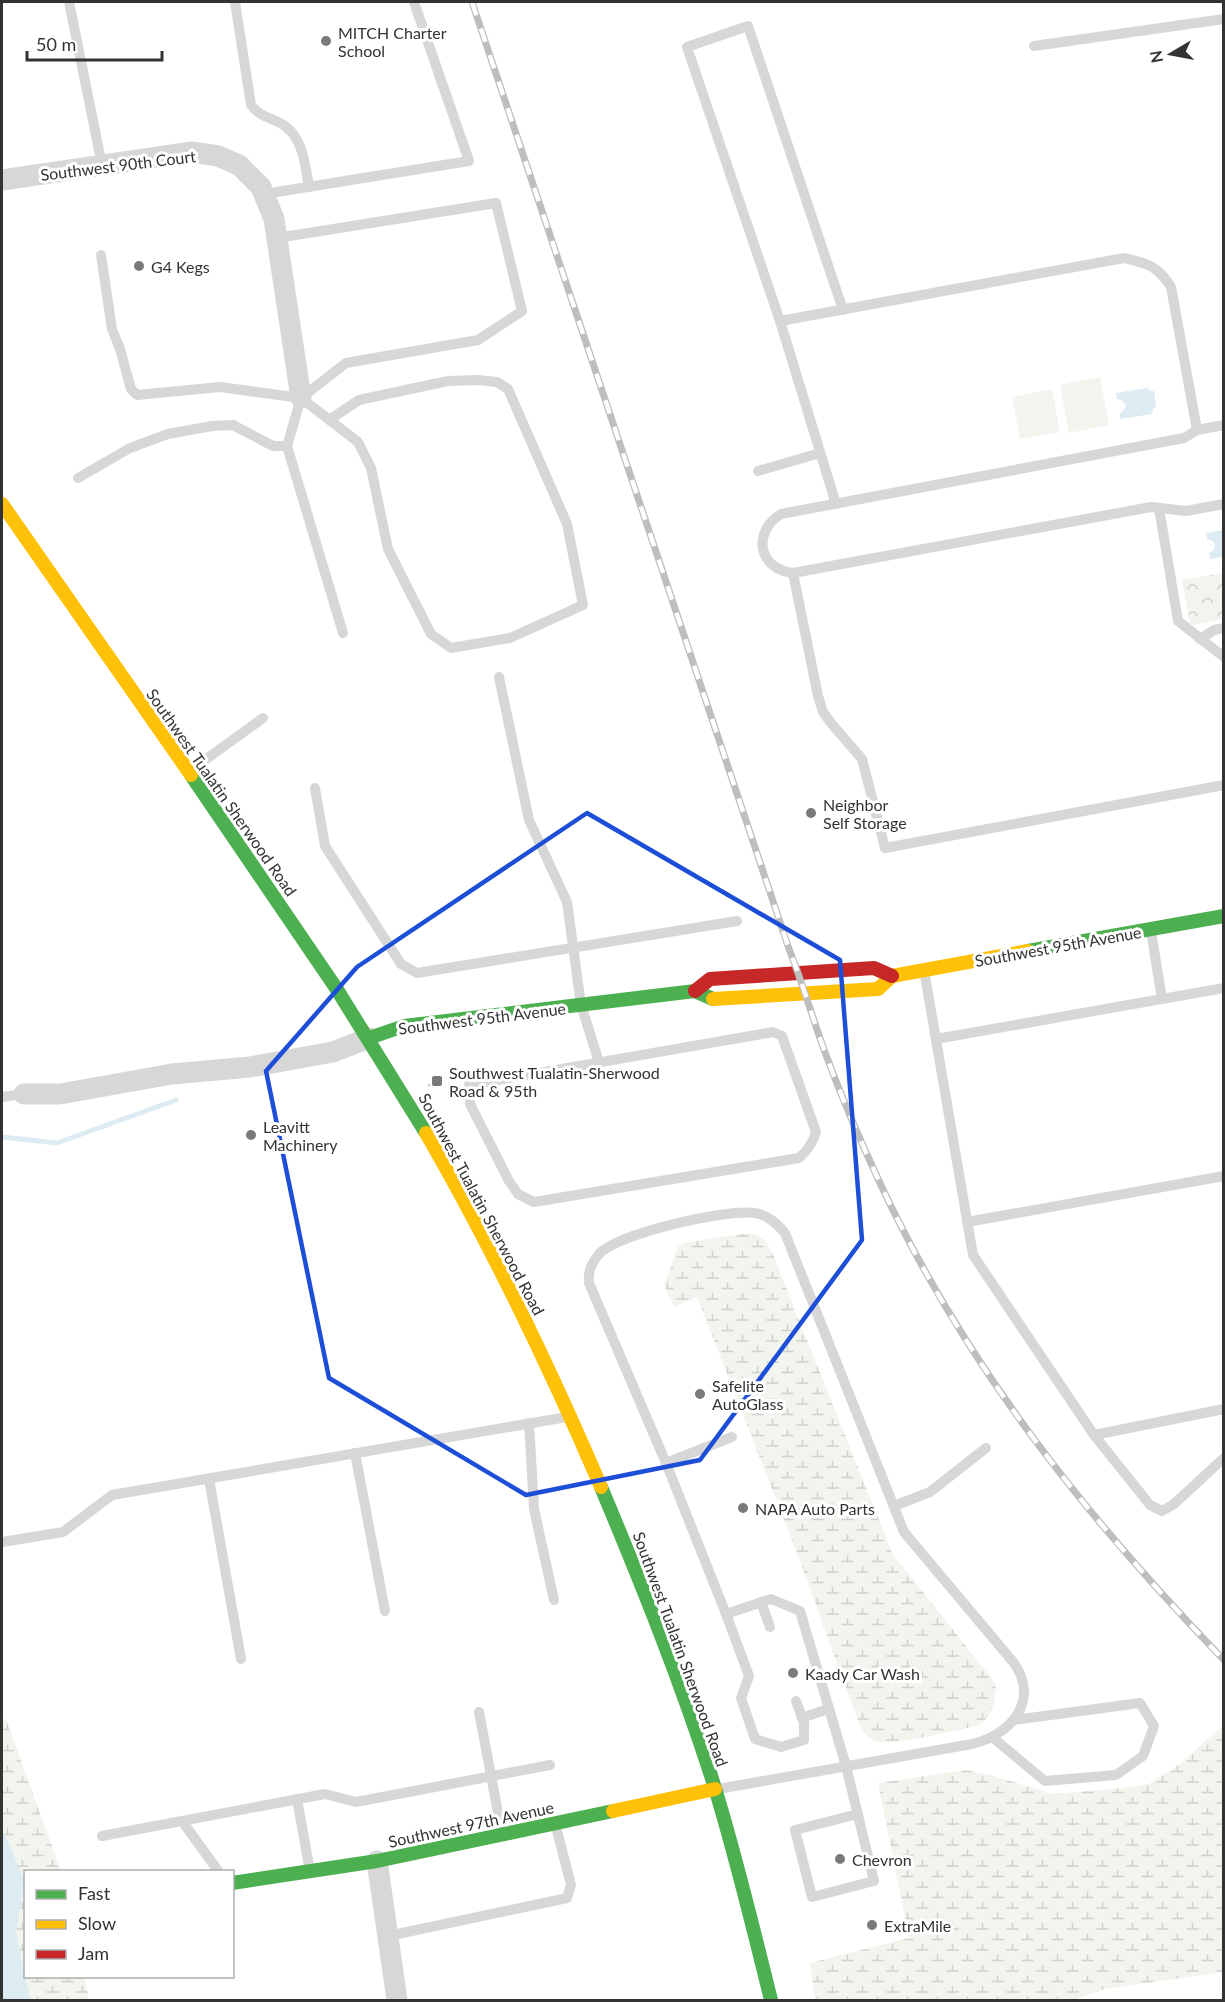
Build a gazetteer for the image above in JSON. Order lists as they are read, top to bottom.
{
  "streets": {
    "main road": ["Southwest Tualatin Sherwood Road", "Southwest 95th Avenue", "Southwest 97th Avenue"],
    "street": ["Southwest 90th Court"]
  },
  "crossings": [
    ["Southwest Tualatin Sherwood Road", "Southwest 95th Avenue"],
    ["Southwest Tualatin Sherwood Road", "Southwest 97th Avenue"]
  ],
  "places": {
    "other": [
      "MITCH Charter School",
      "G4 Kegs",
      "Neighbor Self Storage",
      "Leavitt Machinery",
      "Safelite AutoGlass",
      "NAPA Auto Parts",
      "Kaady Car Wash",
      "Chevron",
      "ExtraMile"
    ],
    "transit": ["Southwest Tualatin-Sherwood Road & 95th"]
  },
  "legend": ["Fast", "Slow", "Jam"],
  "scale_bar": "50 m",
  "north": "left"
}
